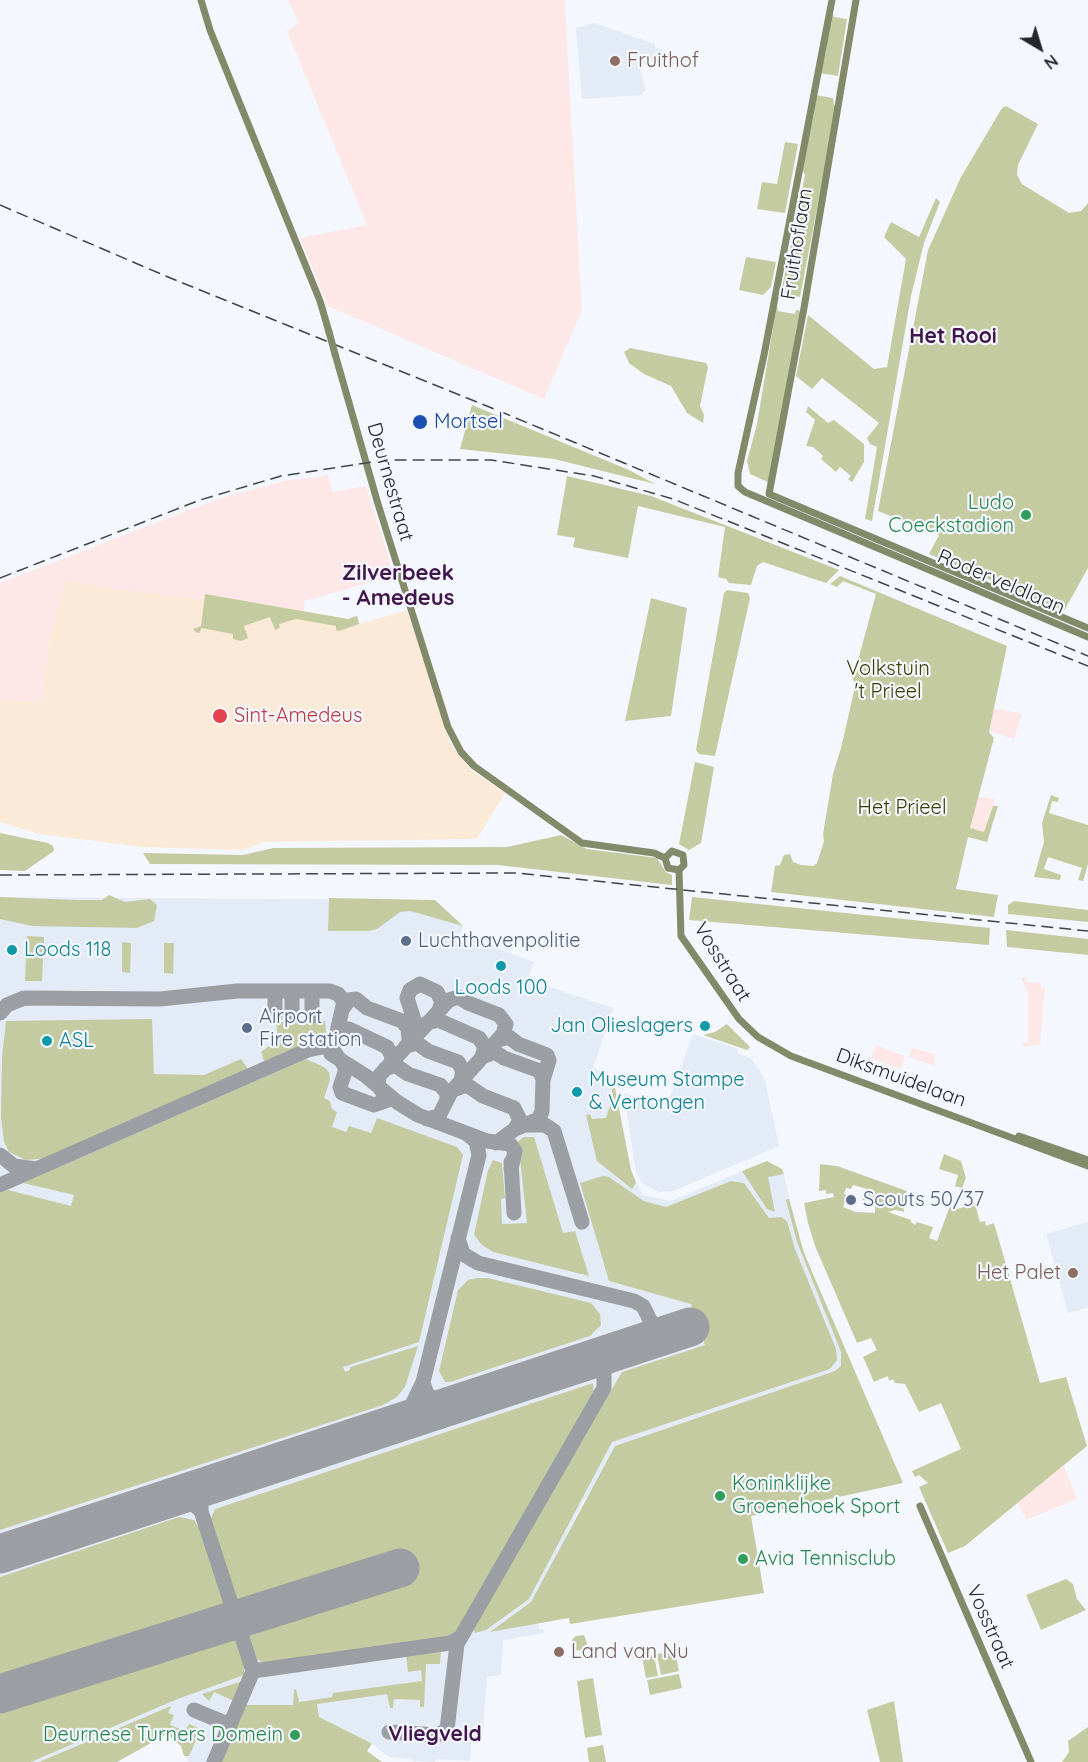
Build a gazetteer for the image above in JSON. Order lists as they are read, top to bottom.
{
  "streets": {
    "street": [
      "Fruithoflaan",
      "Deurnestraat",
      "Roderveldlaan",
      "Vosstraat",
      "Diksmuidelaan"
    ]
  },
  "crossings": [
    ["Fruithoflaan", "Roderveldlaan"],
    ["Deurnestraat", "Vosstraat"],
    ["Vosstraat", "Diksmuidelaan"]
  ],
  "districts": ["Het Rooi", "Zilverbeek - Amedeus", "Vliegveld"],
  "parks": ["Volkstuin 't Prieel", "Het Prieel"],
  "places": [
    "Fruithof",
    "Mortsel",
    "Ludo Coeckstadion",
    "Sint-Amedeus",
    "Luchthavenpolitie",
    "Loods 118",
    "Loods 100",
    "Jan Olieslagers",
    "Airport Fire station",
    "ASL",
    "Museum Stampe & Vertongen",
    "Scouts 50/37",
    "Het Palet",
    "Koninklijke Groenehoek Sport",
    "Avia Tennisclub",
    "Land van Nu",
    "Deurnese Turners Domein"
  ],
  "north": "bottom right"
}
